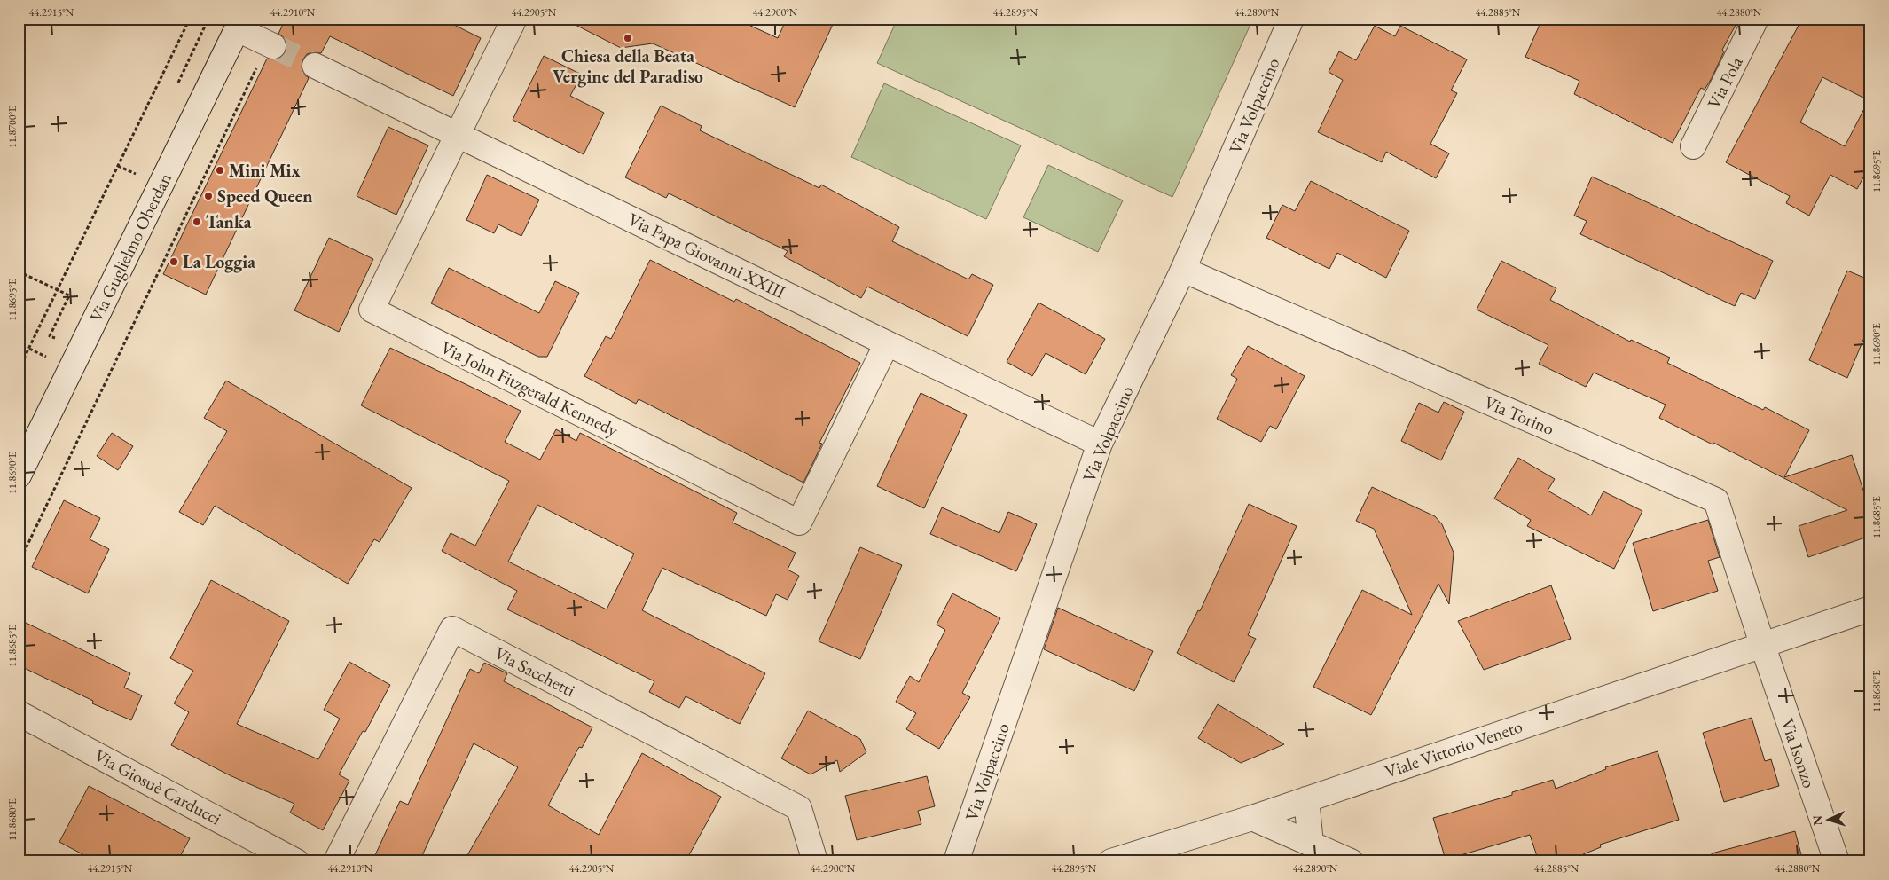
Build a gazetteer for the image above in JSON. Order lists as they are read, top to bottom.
{
  "streets": {
    "street": [
      "Via Pola",
      "Via Volpaccino",
      "Via Guglielmo Oberdan",
      "Via Papa Giovanni XXIII",
      "Via John Fitzgerald Kennedy",
      "Via Torino",
      "Via Sacchetti",
      "Viale Vittorio Veneto",
      "Via Isonzo",
      "Via Giosuè Carducci"
    ]
  },
  "crossings": [
    ["Via Volpaccino", "Via Papa Giovanni XXIII"],
    ["Via Volpaccino", "Via Torino"],
    ["Via Papa Giovanni XXIII", "Via John Fitzgerald Kennedy"],
    ["Via Torino", "Viale Vittorio Veneto"],
    ["Via Torino", "Via Isonzo"],
    ["Viale Vittorio Veneto", "Via Isonzo"]
  ],
  "places": [
    "Chiesa della Beata Vergine del Paradiso",
    "Mini Mix",
    "Speed Queen",
    "Tanka",
    "La Loggia"
  ],
  "north": "left",
  "coordinates": [
    "44.2915°N",
    "44.2910°N",
    "44.2905°N",
    "44.2900°N",
    "44.2895°N",
    "44.2890°N",
    "44.2885°N",
    "44.2880°N",
    "11.8700°E",
    "11.8695°E",
    "11.8690°E",
    "11.8685°E",
    "11.8680°E"
  ]
}
